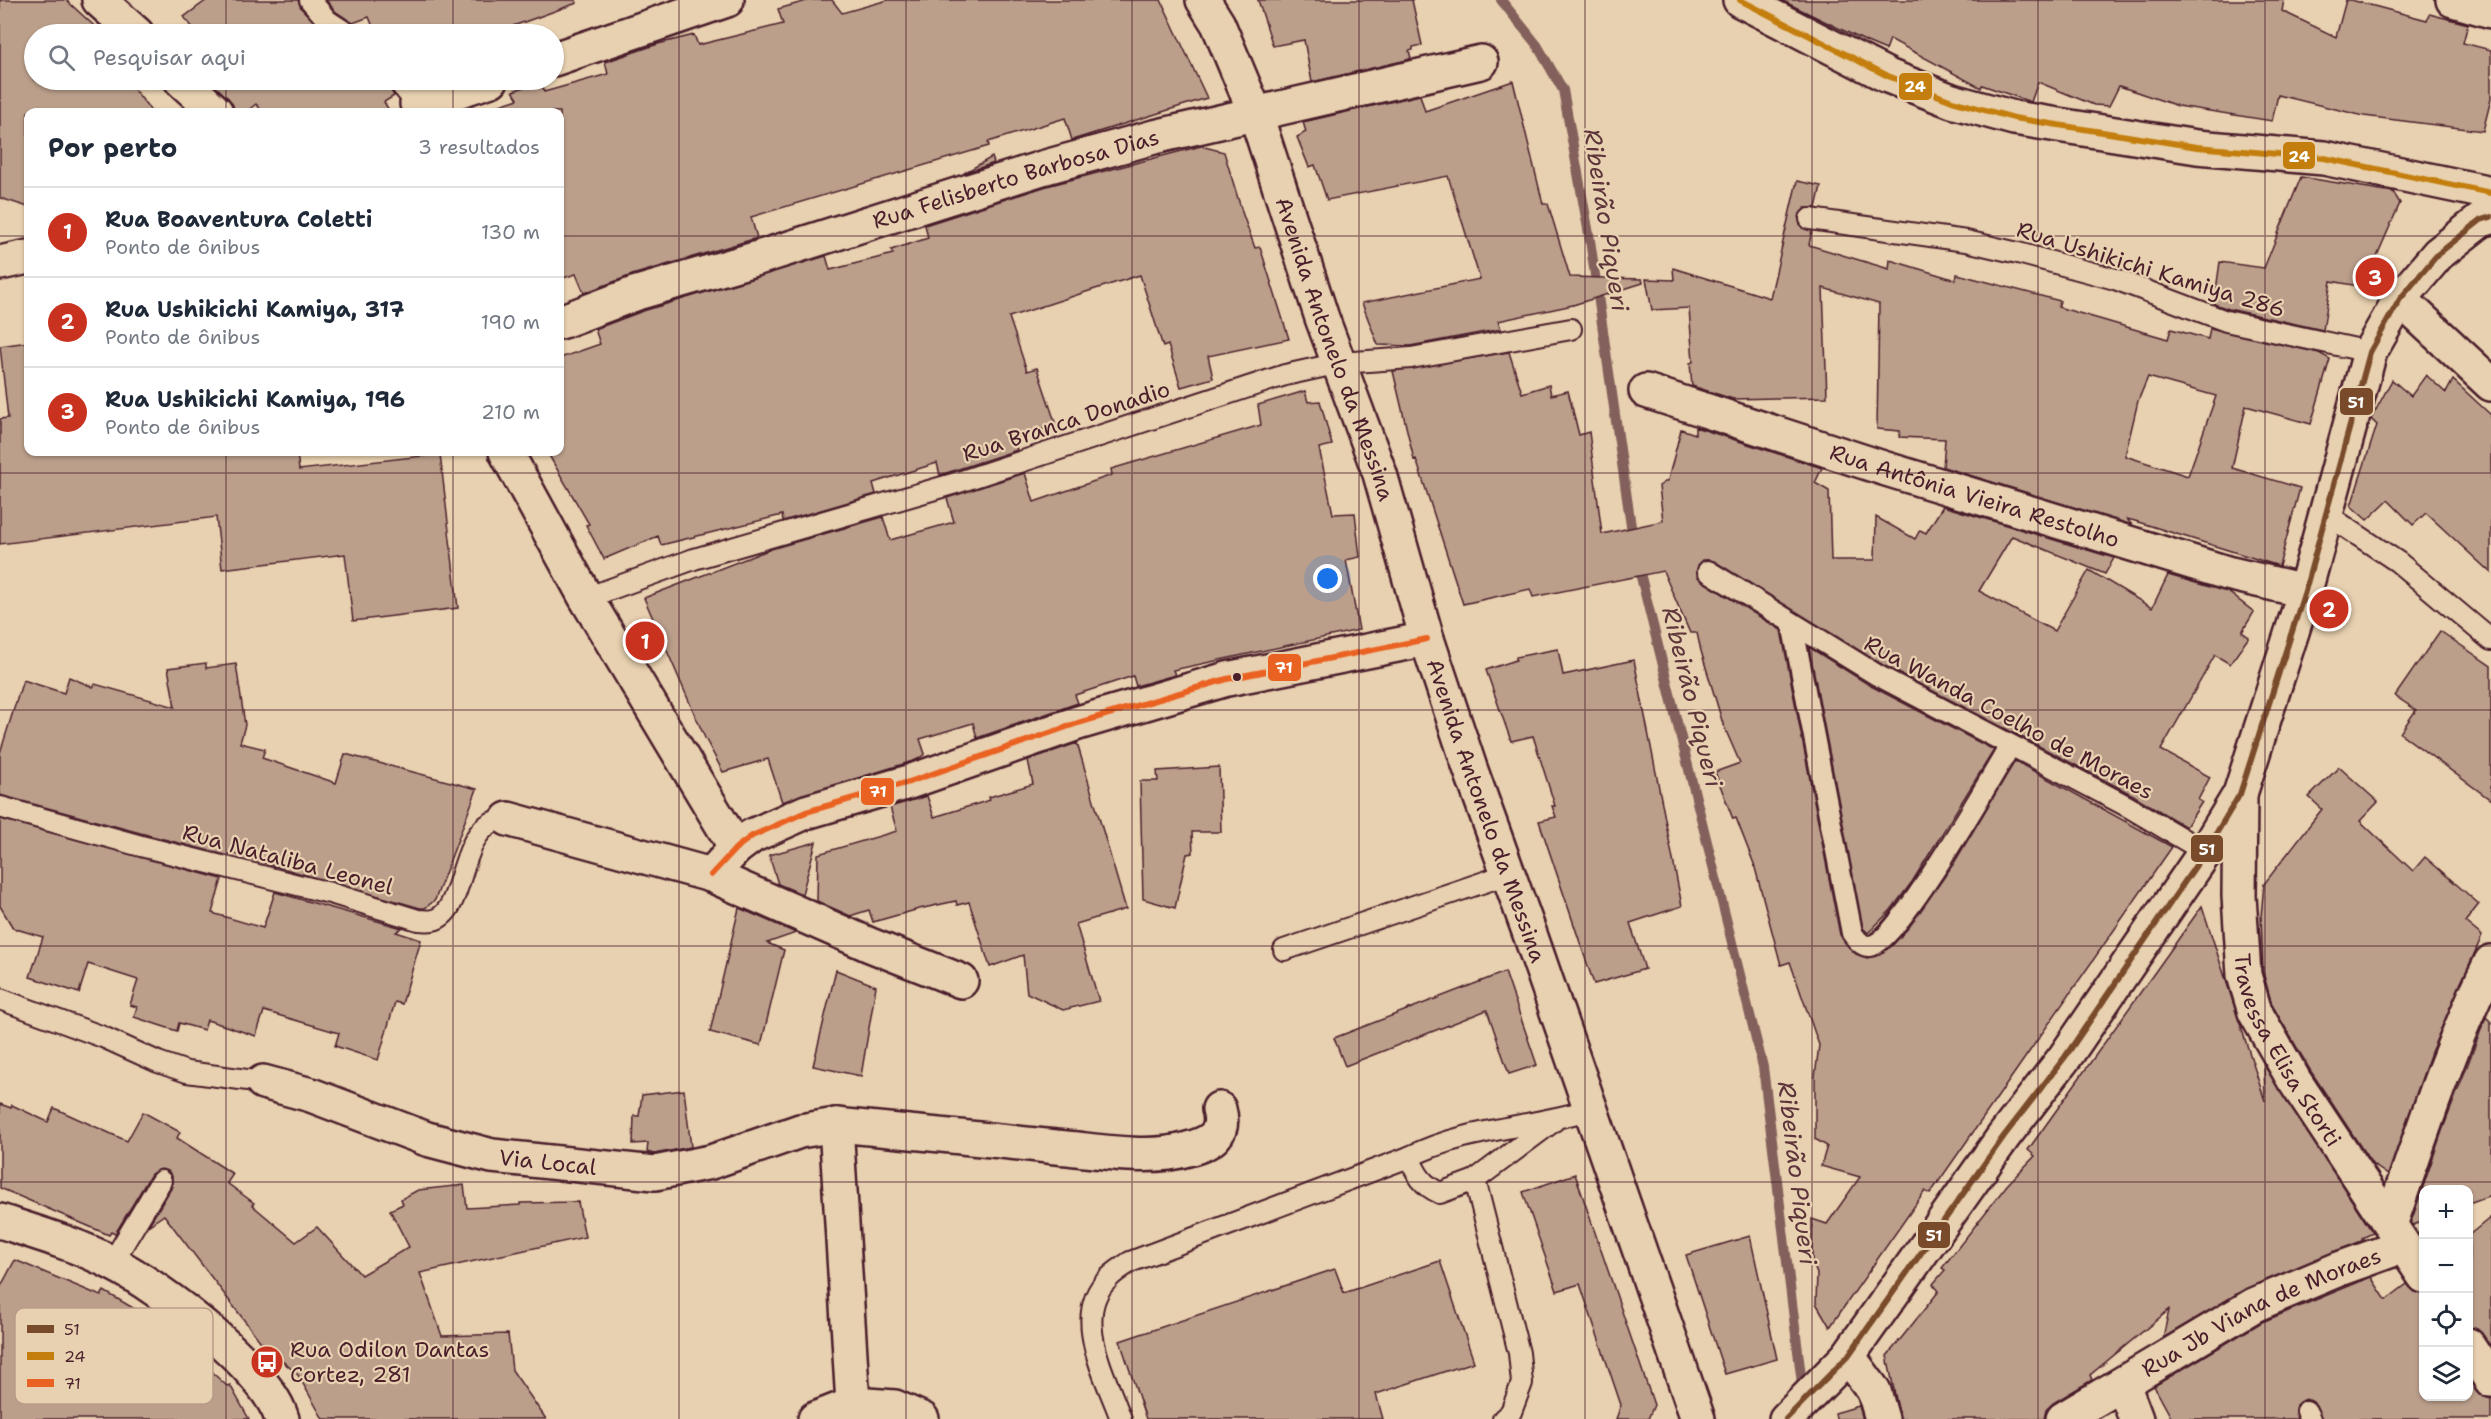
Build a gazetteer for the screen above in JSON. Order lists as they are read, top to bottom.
{
  "streets": {
    "street": [
      "Rua Felisberto Barbosa Dias",
      "Avenida Antonelo da Messina",
      "Rua Antônia Vieira Restolho",
      "Travessa Elisa Storti",
      "Via Local",
      "Rua Jb Viana de Moraes"
    ],
    "lane": [
      "Rua Ushikichi Kamiya 286",
      "Rua Branca Donadio",
      "Rua Wanda Coelho de Moraes",
      "Rua Nataliba Leonel"
    ]
  },
  "crossings": [
    ["Rua Felisberto Barbosa Dias", "Avenida Antonelo da Messina"],
    ["Avenida Antonelo da Messina", "Rua Branca Donadio"],
    ["Travessa Elisa Storti", "Rua Jb Viana de Moraes"]
  ],
  "water": ["Ribeirão Piqueri"],
  "places": {
    "bus stop": ["Rua Odilon Dantas Cortez, 281"]
  },
  "lines": ["transit line 24", "transit line 51", "transit line 71"],
  "legend": ["51", "24", "71"],
  "page": {
    "search": "Pesquisar aqui",
    "heading": ["Por perto", "3 resultados"],
    "list": [
      {
        "mark": "1",
        "name": "Rua Boaventura Coletti",
        "note": "Ponto de ônibus",
        "value": "130 m"
      },
      {
        "mark": "2",
        "name": "Rua Ushikichi Kamiya, 317",
        "note": "Ponto de ônibus",
        "value": "190 m"
      },
      {
        "mark": "3",
        "name": "Rua Ushikichi Kamiya, 196",
        "note": "Ponto de ônibus",
        "value": "210 m"
      }
    ],
    "pins": ["3", "2", "1"],
    "map_buttons": ["+", "−"]
  }
}
